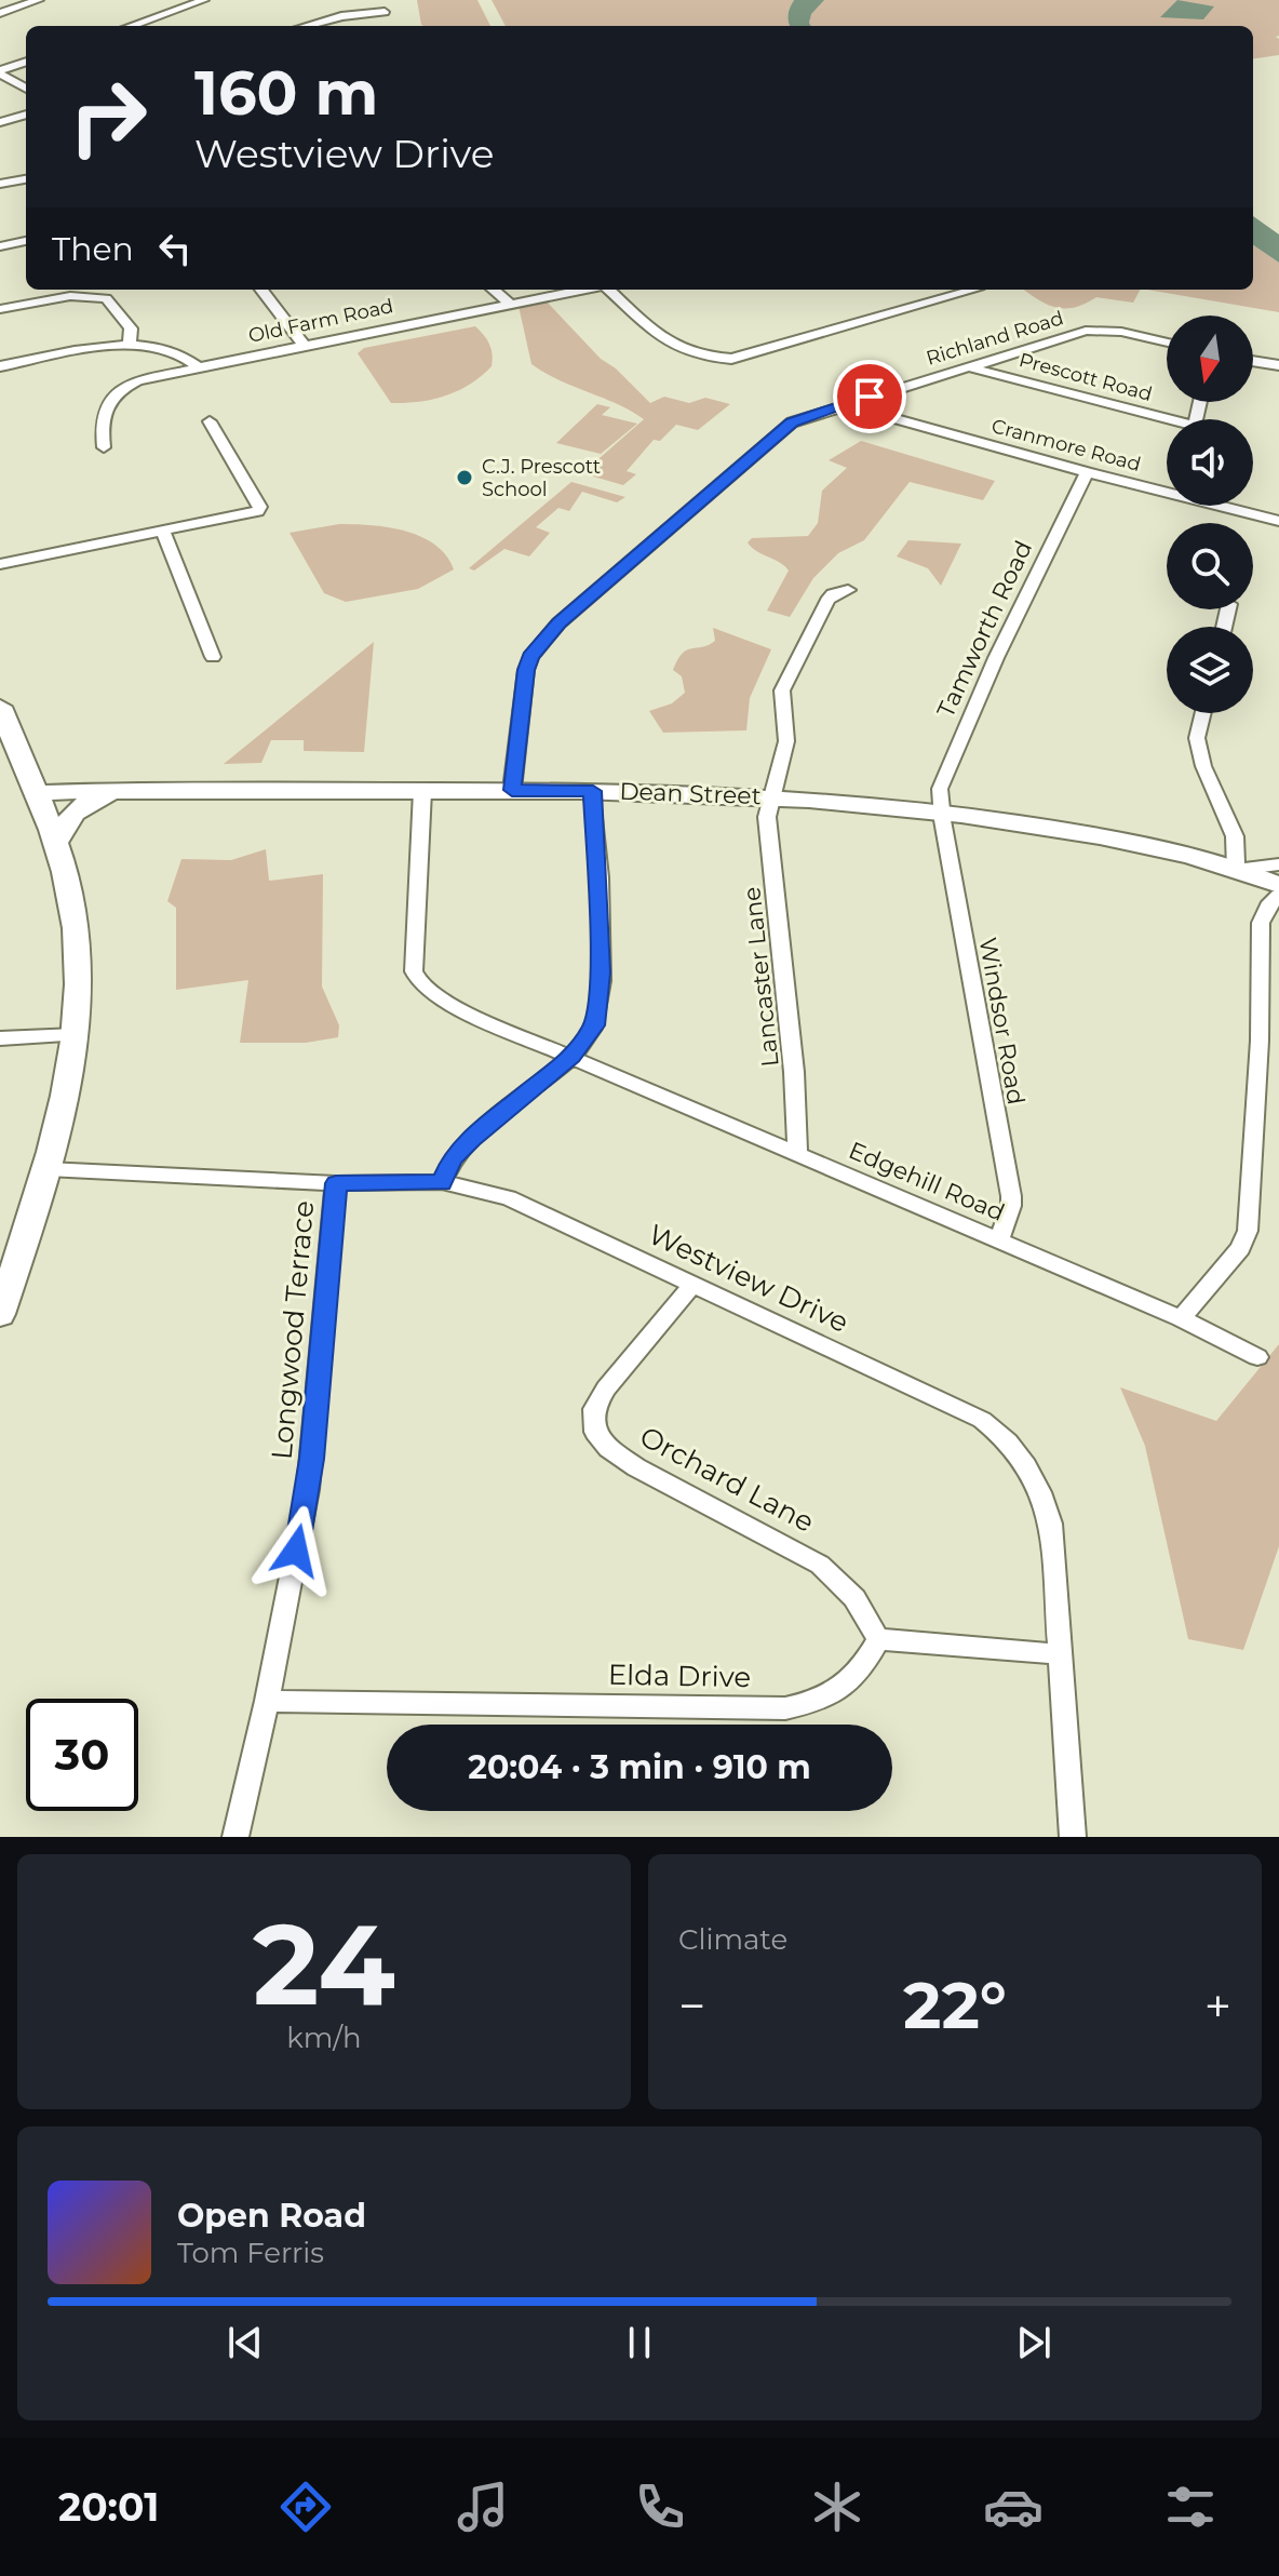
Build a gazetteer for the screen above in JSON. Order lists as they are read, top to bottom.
{
  "streets": {
    "main road": ["Dean Street"],
    "street": [
      "Old Farm Road",
      "Richland Road",
      "Prescott Road",
      "Cranmore Road",
      "Tamworth Road",
      "Lancaster Lane",
      "Windsor Road",
      "Edgehill Road",
      "Westview Drive",
      "Longwood Terrace",
      "Orchard Lane",
      "Elda Drive"
    ]
  },
  "crossings": [
    ["Richland Road", "Prescott Road"],
    ["Richland Road", "Cranmore Road"],
    ["Richland Road", "Dean Street"],
    ["Cranmore Road", "Tamworth Road"],
    ["Tamworth Road", "Dean Street"],
    ["Tamworth Road", "Windsor Road"],
    ["Dean Street", "Lancaster Lane"],
    ["Dean Street", "Windsor Road"],
    ["Dean Street", "Edgehill Road"],
    ["Lancaster Lane", "Edgehill Road"],
    ["Windsor Road", "Edgehill Road"],
    ["Westview Drive", "Longwood Terrace"],
    ["Westview Drive", "Orchard Lane"],
    ["Longwood Terrace", "Elda Drive"],
    ["Orchard Lane", "Elda Drive"]
  ],
  "places": ["C.J. Prescott School"],
  "north": "bottom",
  "page": {
    "turn": ["160 m", "Westview Drive"],
    "then": "Then",
    "limit": "30",
    "trip": "20:04 · 3 min · 910 m",
    "tile": [
      ["24", "km/h"],
      "Climate"
    ],
    "heat": ["−", "22°", "+"],
    "song": ["Open Road", "Tom Ferris"],
    "tabs": "20:01"
  }
}
